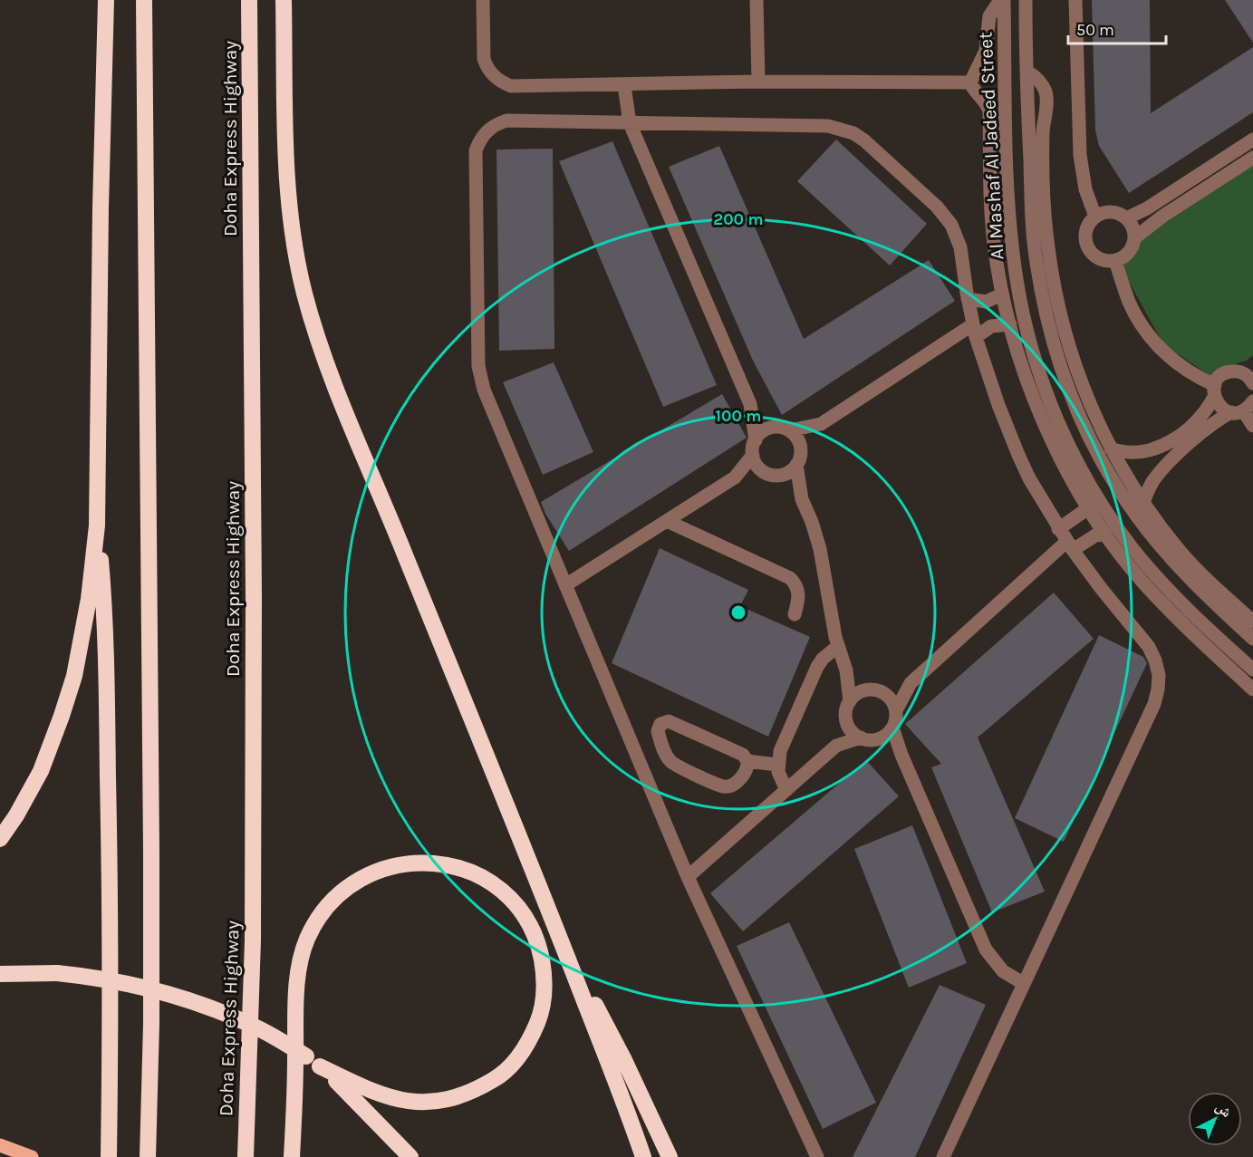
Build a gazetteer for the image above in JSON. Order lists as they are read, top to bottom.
{
  "streets": {
    "highway": ["Doha Express Highway"],
    "street": ["Al Mashaf Al Jadeed Street"]
  },
  "scale_bar": "50 m",
  "north": "top right",
  "rings": ["200 m", "100 m"]
}
